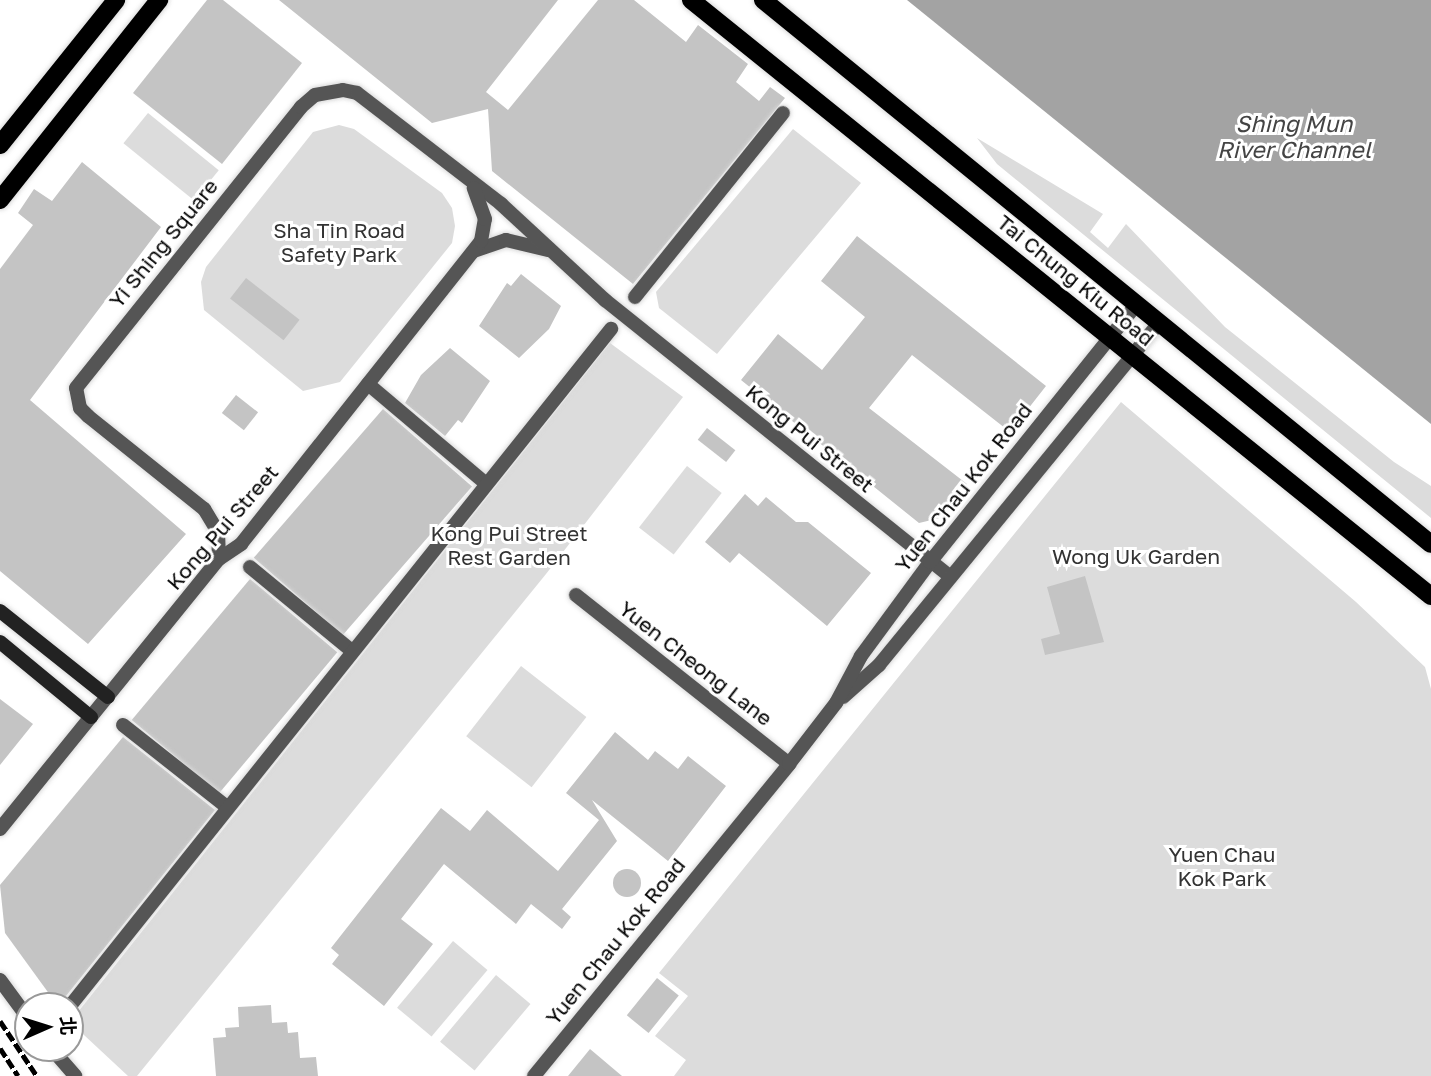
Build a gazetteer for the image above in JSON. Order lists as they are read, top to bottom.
{
  "streets": {
    "main road": ["Tai Chung Kiu Road"],
    "street": [
      "Yi Shing Square",
      "Kong Pui Street",
      "Yuen Chau Kok Road",
      "Yuen Cheong Lane"
    ]
  },
  "crossings": [
    ["Yi Shing Square", "Kong Pui Street"],
    ["Tai Chung Kiu Road", "Yuen Chau Kok Road"],
    ["Kong Pui Street", "Yuen Chau Kok Road"],
    ["Yuen Chau Kok Road", "Yuen Cheong Lane"]
  ],
  "water": ["Shing Mun River Channel"],
  "parks": [
    "Sha Tin Road Safety Park",
    "Kong Pui Street Rest Garden",
    "Wong Uk Garden",
    "Yuen Chau Kok Park"
  ],
  "north": "right"
}
